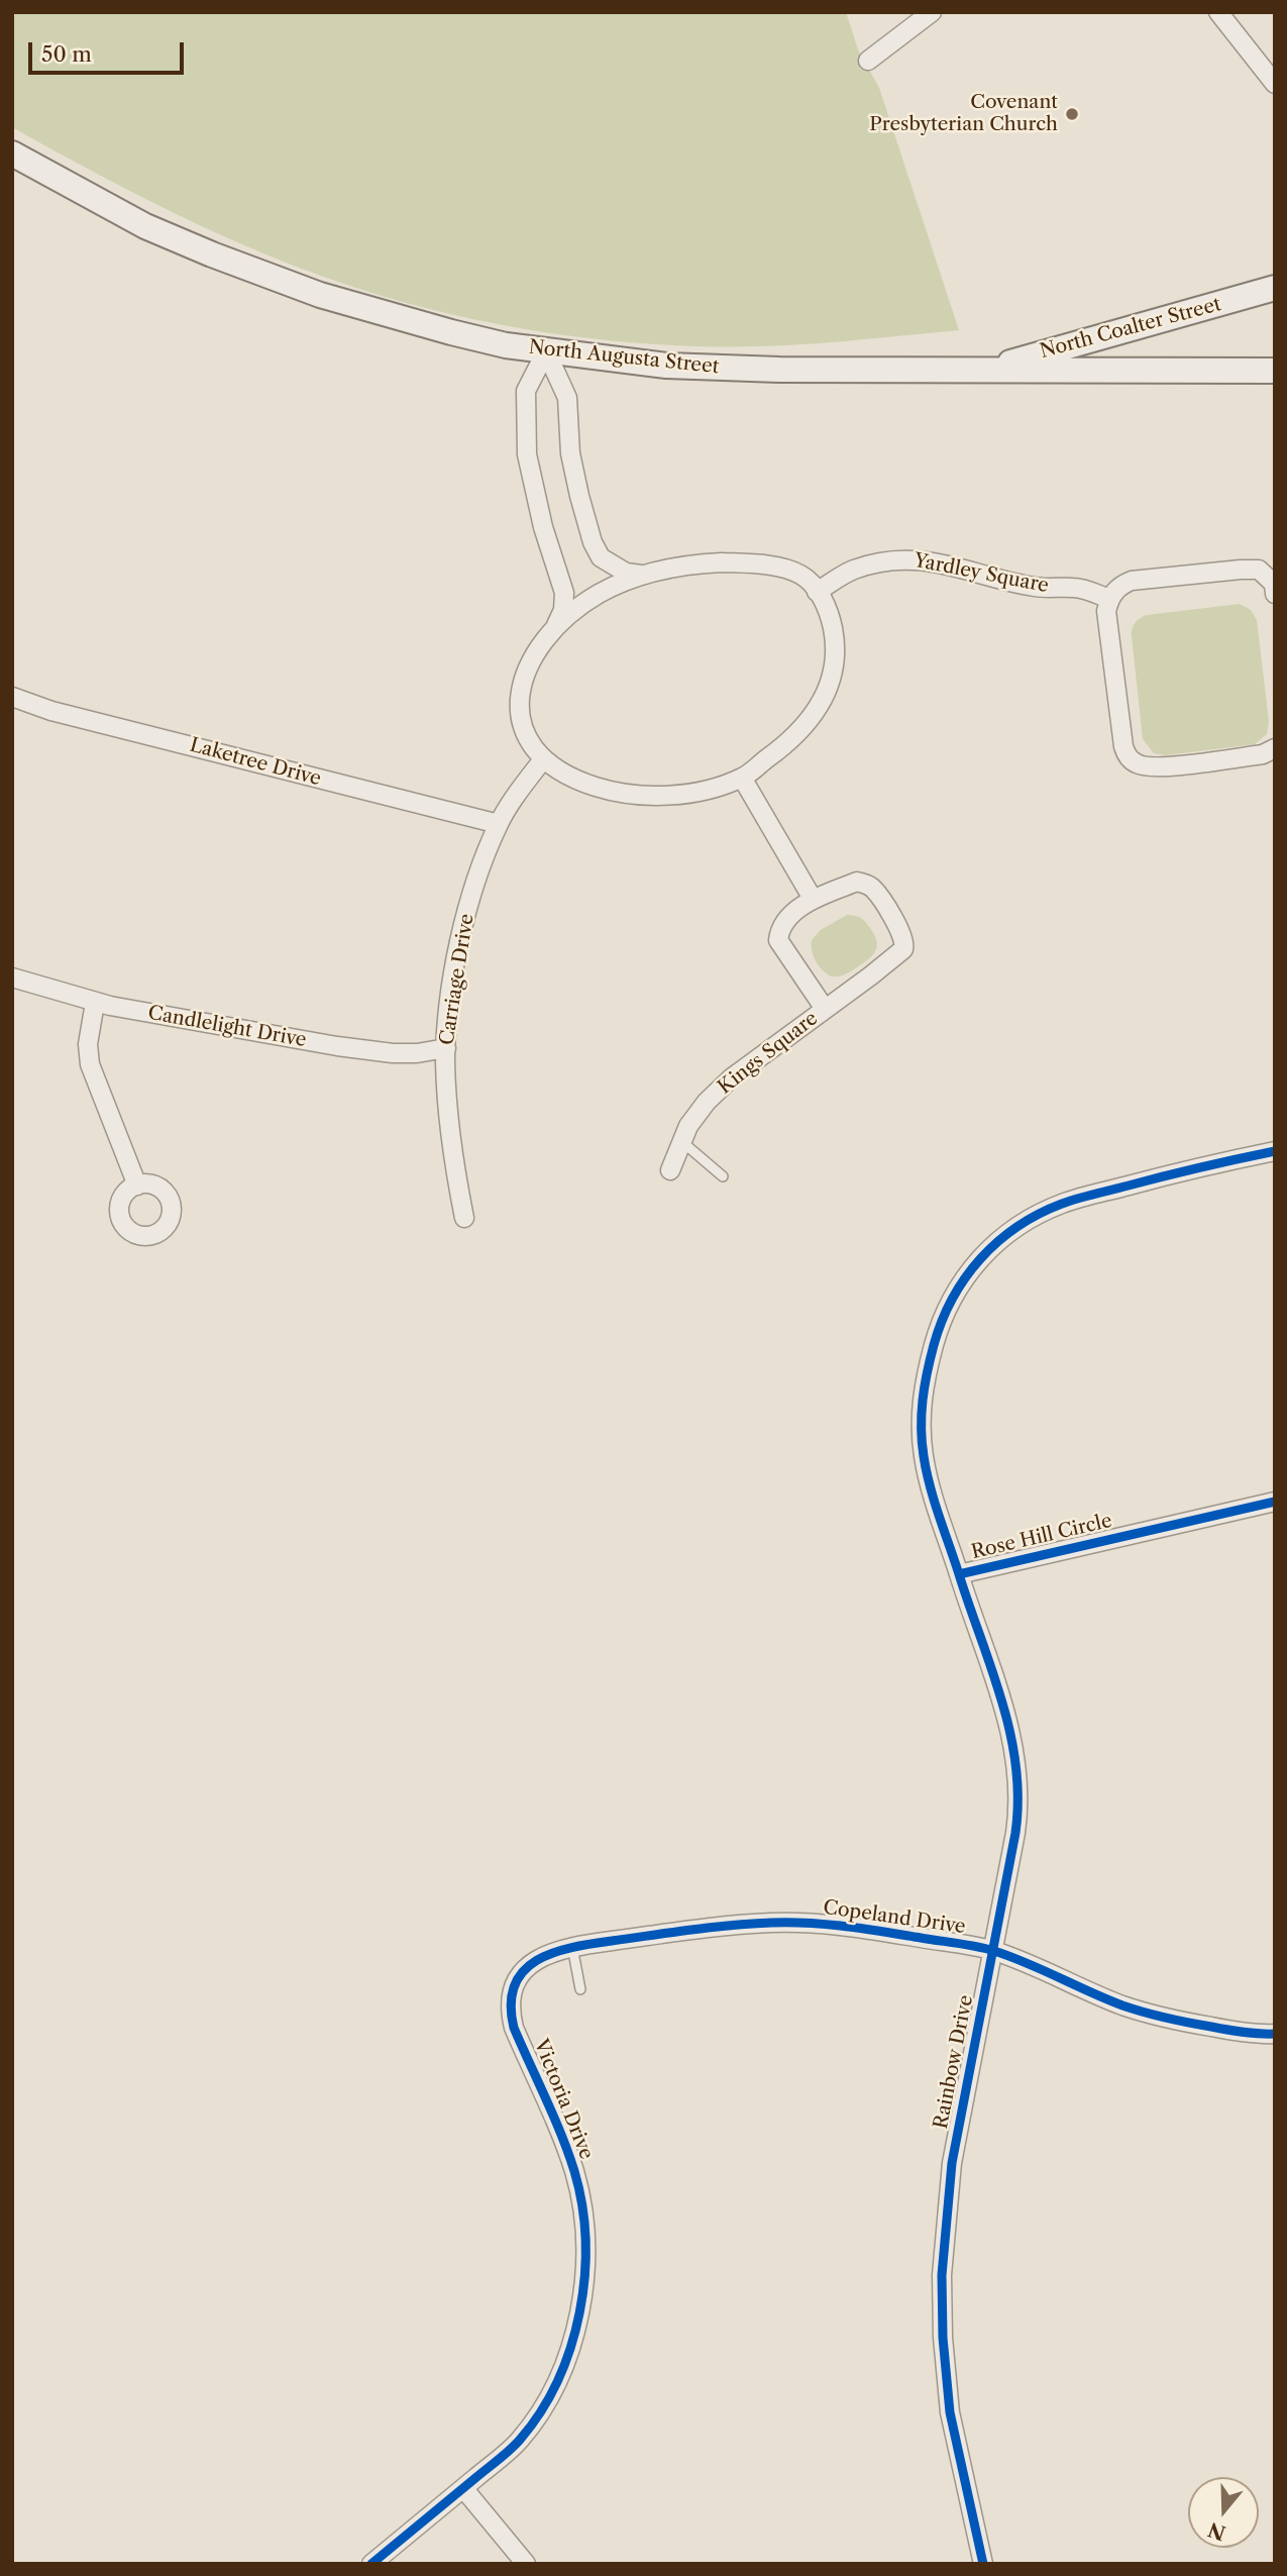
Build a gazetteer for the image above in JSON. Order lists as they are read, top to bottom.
{
  "streets": {
    "main road": ["North Coalter Street", "North Augusta Street"],
    "street": [
      "Yardley Square",
      "Laketree Drive",
      "Carriage Drive",
      "Candlelight Drive",
      "Kings Square",
      "Rose Hill Circle",
      "Copeland Drive",
      "Rainbow Drive",
      "Victoria Drive"
    ]
  },
  "crossings": [
    ["North Coalter Street", "North Augusta Street"],
    ["Laketree Drive", "Carriage Drive"],
    ["Carriage Drive", "Candlelight Drive"],
    ["Rose Hill Circle", "Rainbow Drive"],
    ["Copeland Drive", "Rainbow Drive"],
    ["Copeland Drive", "Victoria Drive"]
  ],
  "places": ["Covenant Presbyterian Church"],
  "scale_bar": "50 m",
  "north": "bottom"
}
